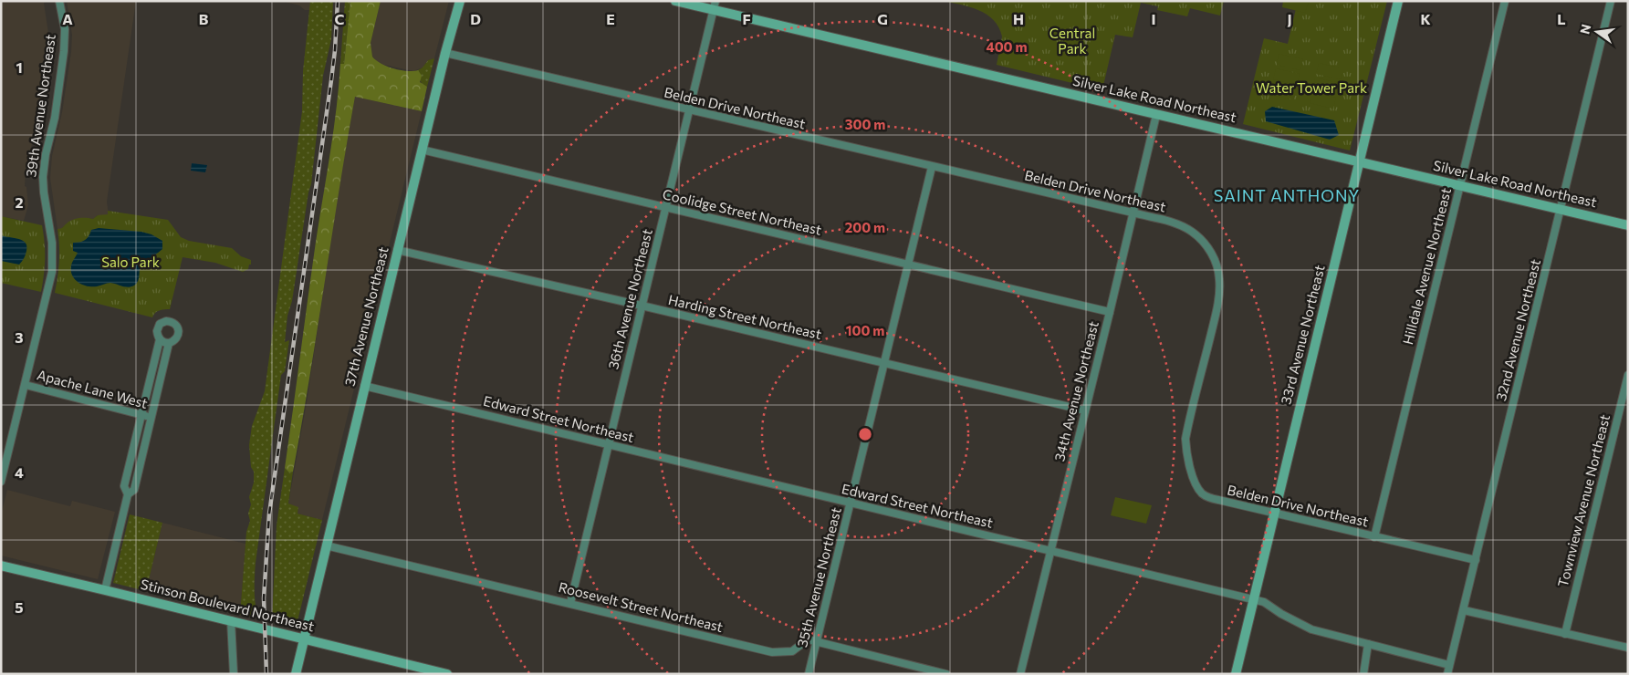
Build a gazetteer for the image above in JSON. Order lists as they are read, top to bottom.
{
  "streets": {
    "street": [
      "Silver Lake Road Northeast",
      "39th Avenue Northeast",
      "Belden Drive Northeast",
      "Coolidge Street Northeast",
      "Hilldale Avenue Northeast",
      "36th Avenue Northeast",
      "37th Avenue Northeast",
      "Harding Street Northeast",
      "32nd Avenue Northeast",
      "33rd Avenue Northeast",
      "Apache Lane West",
      "34th Avenue Northeast",
      "Edward Street Northeast",
      "Townview Avenue Northeast",
      "35th Avenue Northeast",
      "Stinson Boulevard Northeast",
      "Roosevelt Street Northeast"
    ]
  },
  "crossings": [
    ["Silver Lake Road Northeast", "Hilldale Avenue Northeast"],
    ["Silver Lake Road Northeast", "36th Avenue Northeast"],
    ["Silver Lake Road Northeast", "32nd Avenue Northeast"],
    ["Silver Lake Road Northeast", "33rd Avenue Northeast"],
    ["Silver Lake Road Northeast", "34th Avenue Northeast"],
    ["39th Avenue Northeast", "Apache Lane West"],
    ["Belden Drive Northeast", "Hilldale Avenue Northeast"],
    ["Belden Drive Northeast", "36th Avenue Northeast"],
    ["Belden Drive Northeast", "37th Avenue Northeast"],
    ["Belden Drive Northeast", "32nd Avenue Northeast"],
    ["Belden Drive Northeast", "33rd Avenue Northeast"],
    ["Belden Drive Northeast", "34th Avenue Northeast"],
    ["Belden Drive Northeast", "35th Avenue Northeast"],
    ["Coolidge Street Northeast", "36th Avenue Northeast"],
    ["Coolidge Street Northeast", "37th Avenue Northeast"],
    ["Coolidge Street Northeast", "34th Avenue Northeast"],
    ["Coolidge Street Northeast", "35th Avenue Northeast"],
    ["36th Avenue Northeast", "Harding Street Northeast"],
    ["36th Avenue Northeast", "Edward Street Northeast"],
    ["36th Avenue Northeast", "Roosevelt Street Northeast"],
    ["37th Avenue Northeast", "Harding Street Northeast"],
    ["37th Avenue Northeast", "Edward Street Northeast"],
    ["37th Avenue Northeast", "Stinson Boulevard Northeast"],
    ["37th Avenue Northeast", "Roosevelt Street Northeast"],
    ["Harding Street Northeast", "34th Avenue Northeast"],
    ["Harding Street Northeast", "35th Avenue Northeast"],
    ["32nd Avenue Northeast", "Edward Street Northeast"],
    ["33rd Avenue Northeast", "Edward Street Northeast"],
    ["34th Avenue Northeast", "Edward Street Northeast"],
    ["Edward Street Northeast", "35th Avenue Northeast"],
    ["35th Avenue Northeast", "Roosevelt Street Northeast"]
  ],
  "districts": ["SAINT ANTHONY"],
  "parks": ["Central Park", "Water Tower Park", "Salo Park"],
  "north": "left",
  "grid": {
    "columns": [
      "A",
      "B",
      "C",
      "D",
      "E",
      "F",
      "G",
      "H",
      "I",
      "J",
      "K",
      "L"
    ],
    "rows": [
      "1",
      "2",
      "3",
      "4",
      "5"
    ]
  },
  "rings": [
    "400 m",
    "300 m",
    "200 m",
    "100 m"
  ]
}
